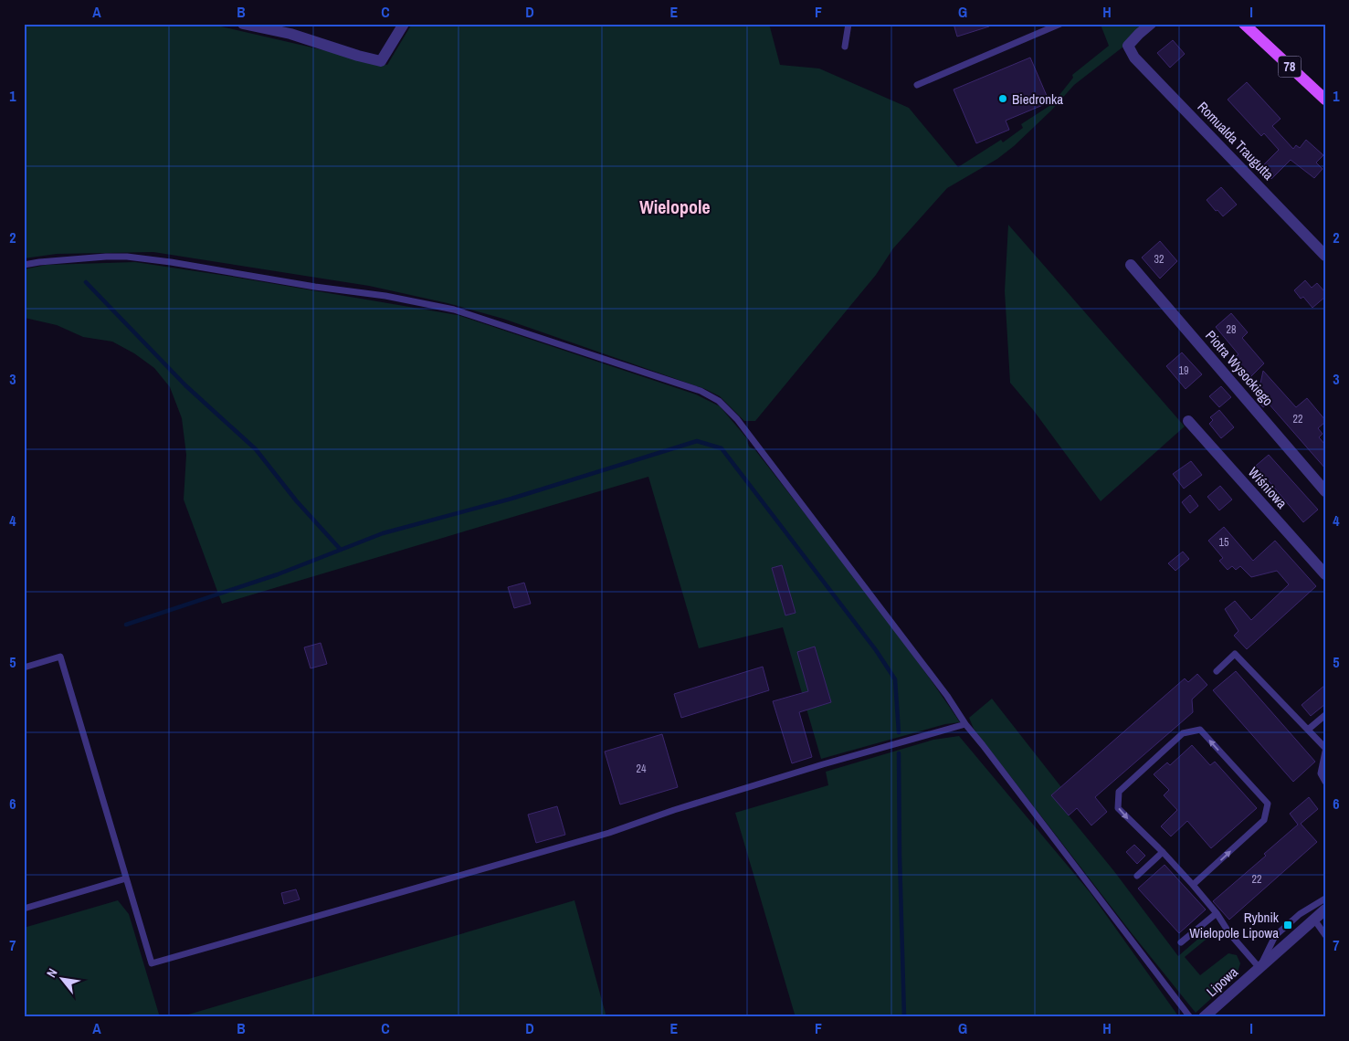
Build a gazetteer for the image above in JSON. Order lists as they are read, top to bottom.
{
  "streets": {
    "main road": ["78"],
    "street": [
      "Romualda Traugutta",
      "Piotra Wysockiego",
      "Wiśniowa",
      "Lipowa"
    ]
  },
  "districts": ["Wielopole"],
  "places": {
    "other": ["Biedronka"],
    "transit": ["Rybnik Wielopole Lipowa"]
  },
  "house_numbers": [
    "32",
    "28",
    "19",
    "22",
    "15",
    "24",
    "22"
  ],
  "north": "top left",
  "grid": {
    "columns": [
      "A",
      "B",
      "C",
      "D",
      "E",
      "F",
      "G",
      "H",
      "I"
    ],
    "rows": [
      "1",
      "2",
      "3",
      "4",
      "5",
      "6",
      "7"
    ]
  }
}
